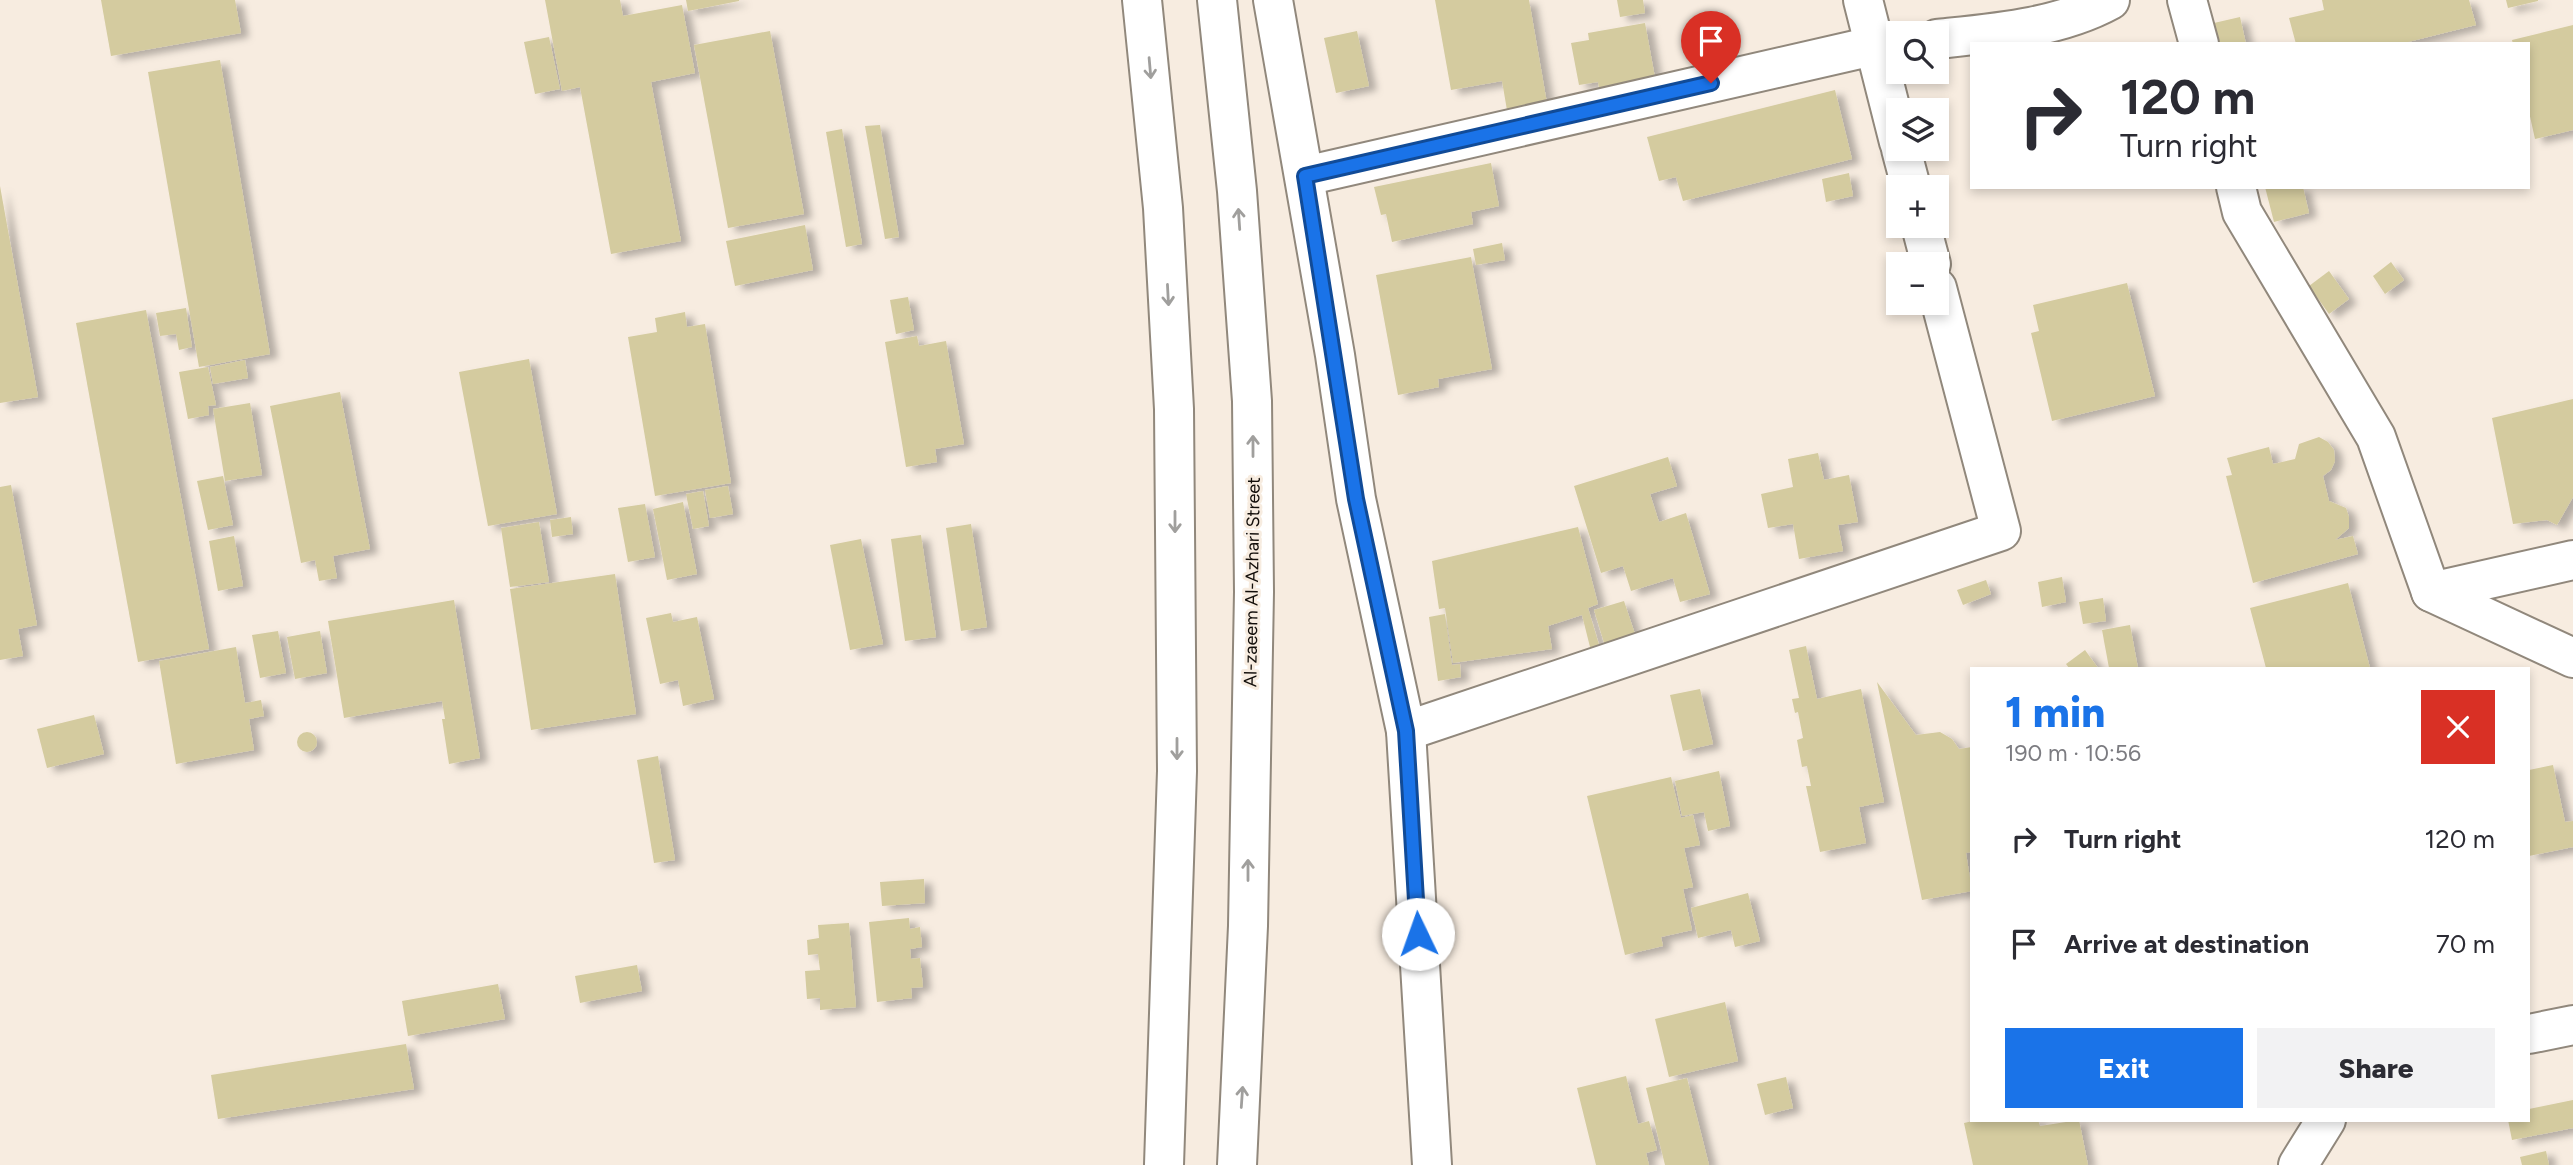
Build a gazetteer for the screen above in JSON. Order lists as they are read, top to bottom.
{
  "streets": {
    "street": ["Al-zaeem Al-Azhari Street"]
  },
  "page": {
    "map_buttons": ["+", "−"],
    "turn": ["120 m", "Turn right"],
    "heading": ["1 min", "190 m · 10:56"],
    "list": [
      {
        "name": "Turn right",
        "value": "120 m"
      },
      {
        "name": "Arrive at destination",
        "value": "70 m"
      }
    ],
    "buttons": ["Exit", "Share"]
  }
}
